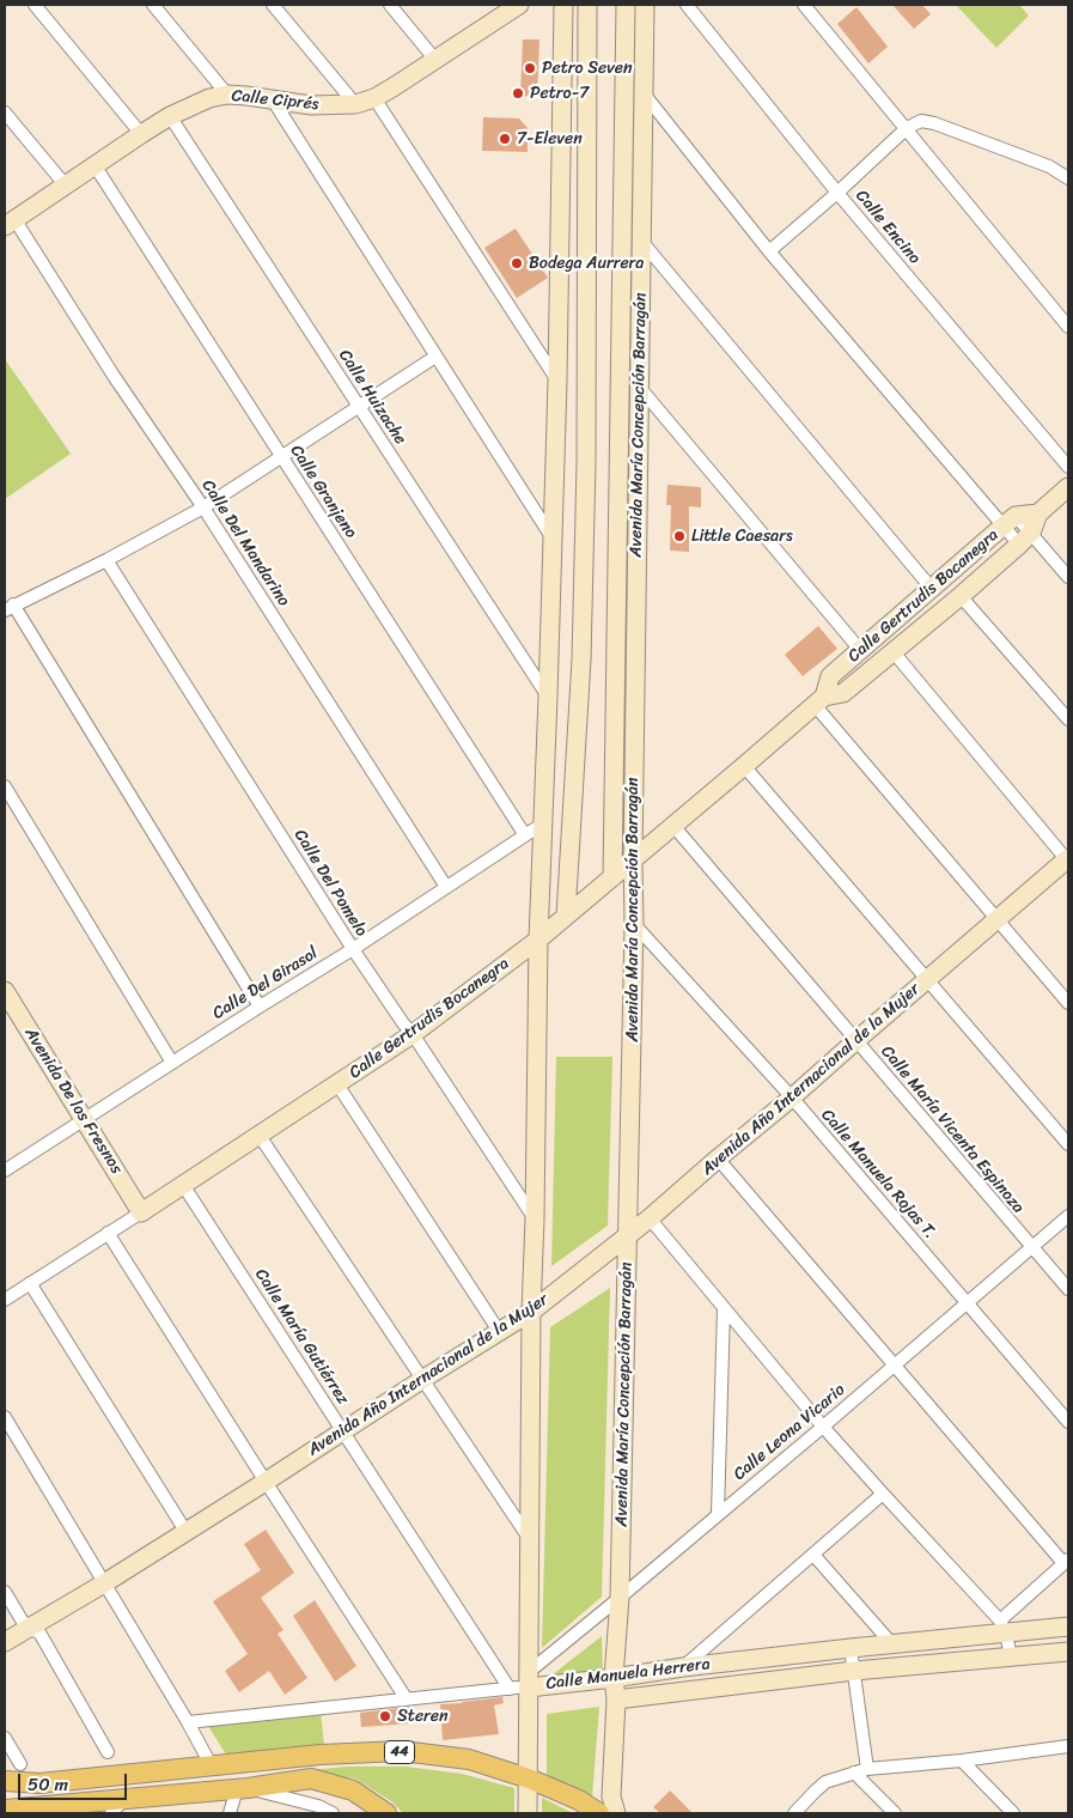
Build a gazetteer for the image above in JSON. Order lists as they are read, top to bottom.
{
  "streets": {
    "main road": ["44"],
    "street": [
      "Calle Ciprés",
      "Calle Encino",
      "Calle Huizache",
      "Avenida María Concepción Barragán",
      "Calle Granjeno",
      "Calle Del Mandarino",
      "Calle Gertrudis Bocanegra",
      "Calle Del Pomelo",
      "Calle Del Girasol",
      "Avenida Año Internacional de la Mujer",
      "Avenida De los Fresnos",
      "Calle María Vicenta Espinoza",
      "Calle Manuela Rojas T.",
      "Calle María Gutiérrez",
      "Calle Leona Vicario",
      "Calle Manuela Herrera"
    ]
  },
  "crossings": [
    ["Calle Ciprés", "Calle Huizache"],
    ["Calle Ciprés", "Calle Granjeno"],
    ["Calle Ciprés", "Calle Del Mandarino"],
    ["Avenida María Concepción Barragán", "Calle Gertrudis Bocanegra"],
    ["Avenida María Concepción Barragán", "Avenida Año Internacional de la Mujer"],
    ["Avenida María Concepción Barragán", "Calle Manuela Rojas T."],
    ["Avenida María Concepción Barragán", "Calle Leona Vicario"],
    ["Avenida María Concepción Barragán", "Calle Manuela Herrera"],
    ["Calle Granjeno", "Calle Del Girasol"],
    ["Calle Del Mandarino", "Calle Del Girasol"],
    ["Calle Gertrudis Bocanegra", "Calle Del Pomelo"],
    ["Calle Gertrudis Bocanegra", "Avenida De los Fresnos"],
    ["Calle Gertrudis Bocanegra", "Calle María Vicenta Espinoza"],
    ["Calle Gertrudis Bocanegra", "Calle María Gutiérrez"],
    ["Calle Del Pomelo", "Calle Del Girasol"],
    ["Calle Del Girasol", "Avenida De los Fresnos"],
    ["Avenida Año Internacional de la Mujer", "Calle María Vicenta Espinoza"],
    ["Avenida Año Internacional de la Mujer", "Calle Manuela Rojas T."],
    ["Avenida Año Internacional de la Mujer", "Calle María Gutiérrez"],
    ["Calle María Vicenta Espinoza", "Calle Leona Vicario"],
    ["Calle Manuela Rojas T.", "Calle Leona Vicario"],
    ["Calle María Gutiérrez", "Calle Manuela Herrera"],
    ["Calle Leona Vicario", "Calle Manuela Herrera"]
  ],
  "places": [
    "Petro Seven",
    "Petro-7",
    "7-Eleven",
    "Bodega Aurrera",
    "Little Caesars",
    "Steren"
  ],
  "scale_bar": "50 m"
}
